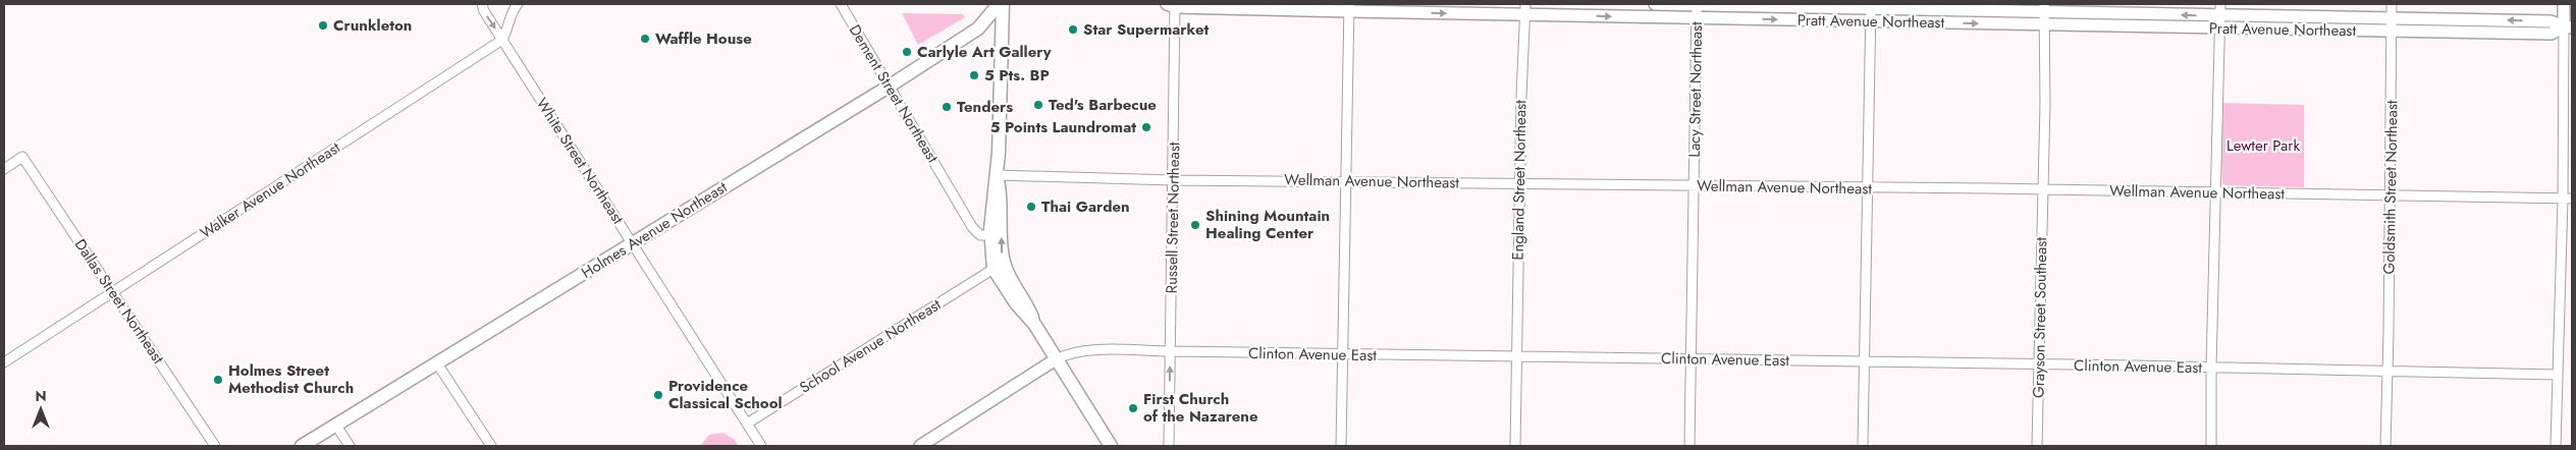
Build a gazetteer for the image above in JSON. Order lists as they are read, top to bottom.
{
  "streets": {
    "main road": ["Holmes Avenue Northeast"],
    "street": [
      "Pratt Avenue Northeast",
      "Lacy Street Northeast",
      "Dement Street Northeast",
      "White Street Northeast",
      "England Street Northeast",
      "Wellman Avenue Northeast",
      "Goldsmith Street Northeast",
      "Walker Avenue Northeast",
      "Russell Street Northeast",
      "Dallas Street Northeast",
      "Grayson Street Southeast",
      "School Avenue Northeast",
      "Clinton Avenue East"
    ]
  },
  "crossings": [
    ["Pratt Avenue Northeast", "Lacy Street Northeast"],
    ["Pratt Avenue Northeast", "England Street Northeast"],
    ["Pratt Avenue Northeast", "Goldsmith Street Northeast"],
    ["Pratt Avenue Northeast", "Russell Street Northeast"],
    ["Pratt Avenue Northeast", "Grayson Street Southeast"],
    ["Lacy Street Northeast", "Wellman Avenue Northeast"],
    ["Lacy Street Northeast", "Clinton Avenue East"],
    ["Dement Street Northeast", "Holmes Avenue Northeast"],
    ["White Street Northeast", "Walker Avenue Northeast"],
    ["White Street Northeast", "Holmes Avenue Northeast"],
    ["White Street Northeast", "School Avenue Northeast"],
    ["England Street Northeast", "Wellman Avenue Northeast"],
    ["England Street Northeast", "Clinton Avenue East"],
    ["Wellman Avenue Northeast", "Goldsmith Street Northeast"],
    ["Wellman Avenue Northeast", "Russell Street Northeast"],
    ["Wellman Avenue Northeast", "Grayson Street Southeast"],
    ["Goldsmith Street Northeast", "Clinton Avenue East"],
    ["Walker Avenue Northeast", "Dallas Street Northeast"],
    ["Russell Street Northeast", "Clinton Avenue East"],
    ["Grayson Street Southeast", "Clinton Avenue East"]
  ],
  "parks": ["Lewter Park"],
  "places": [
    "Crunkleton",
    "Star Supermarket",
    "Waffle House",
    "Carlyle Art Gallery",
    "5 Pts. BP",
    "Ted's Barbecue",
    "Tenders",
    "5 Points Laundromat",
    "Thai Garden",
    "Shining Mountain Healing Center",
    "Holmes Street Methodist Church",
    "Providence Classical School",
    "First Church of the Nazarene"
  ],
  "north": "top"
}
